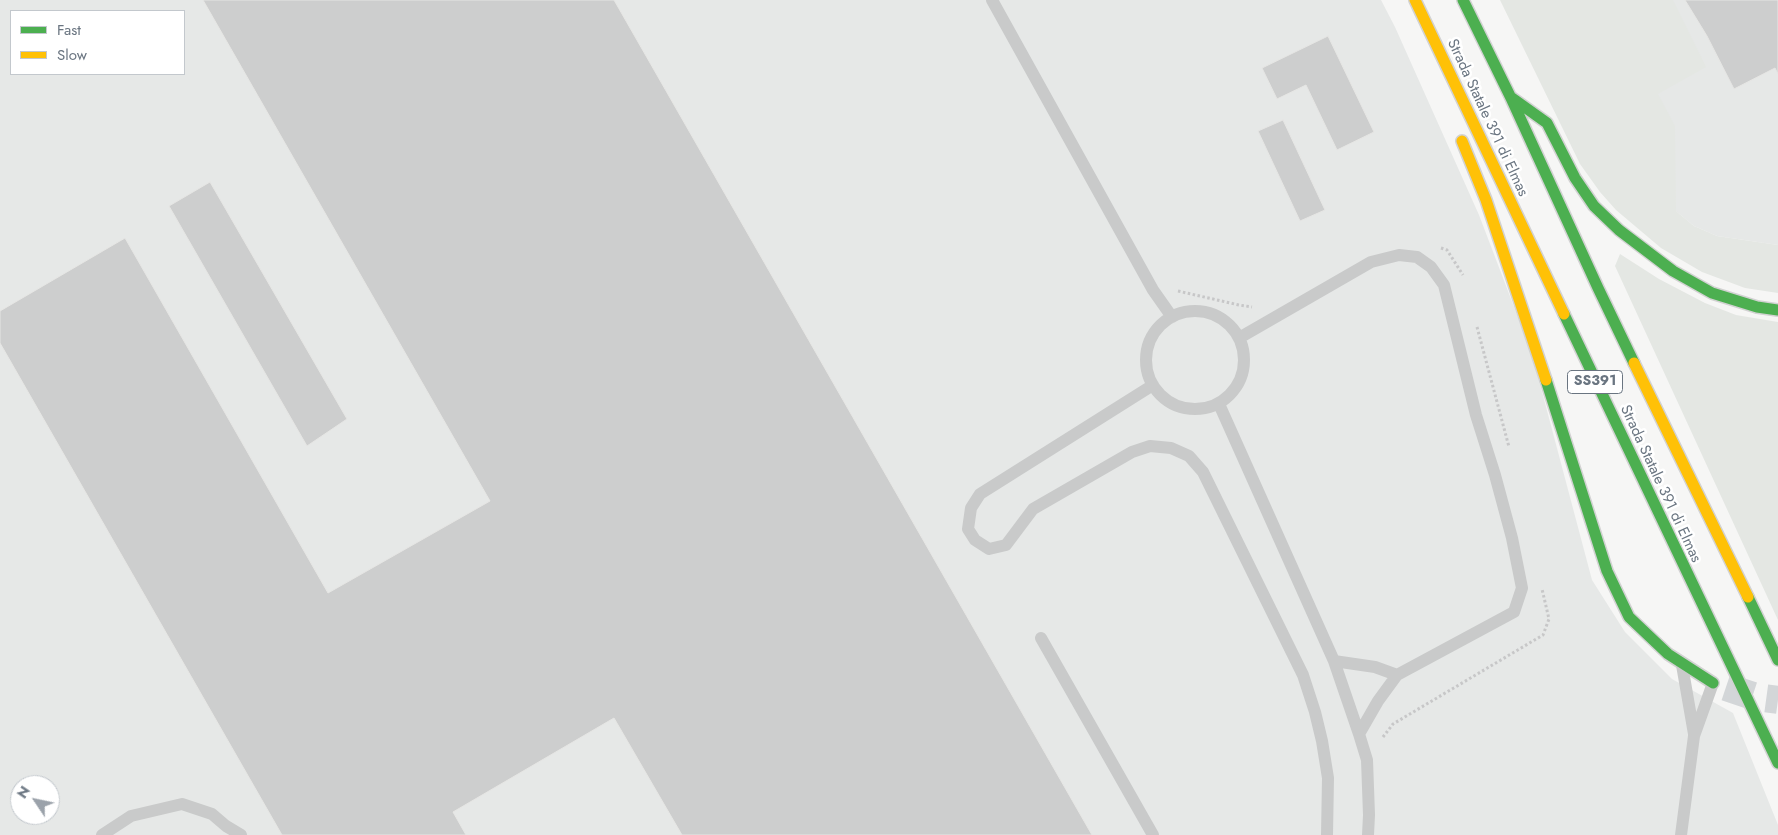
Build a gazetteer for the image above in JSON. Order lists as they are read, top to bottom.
{
  "streets": {
    "highway": ["Strada Statale 391 di Elmas", "SS391"]
  },
  "legend": ["Fast", "Slow"],
  "north": "top left"
}
